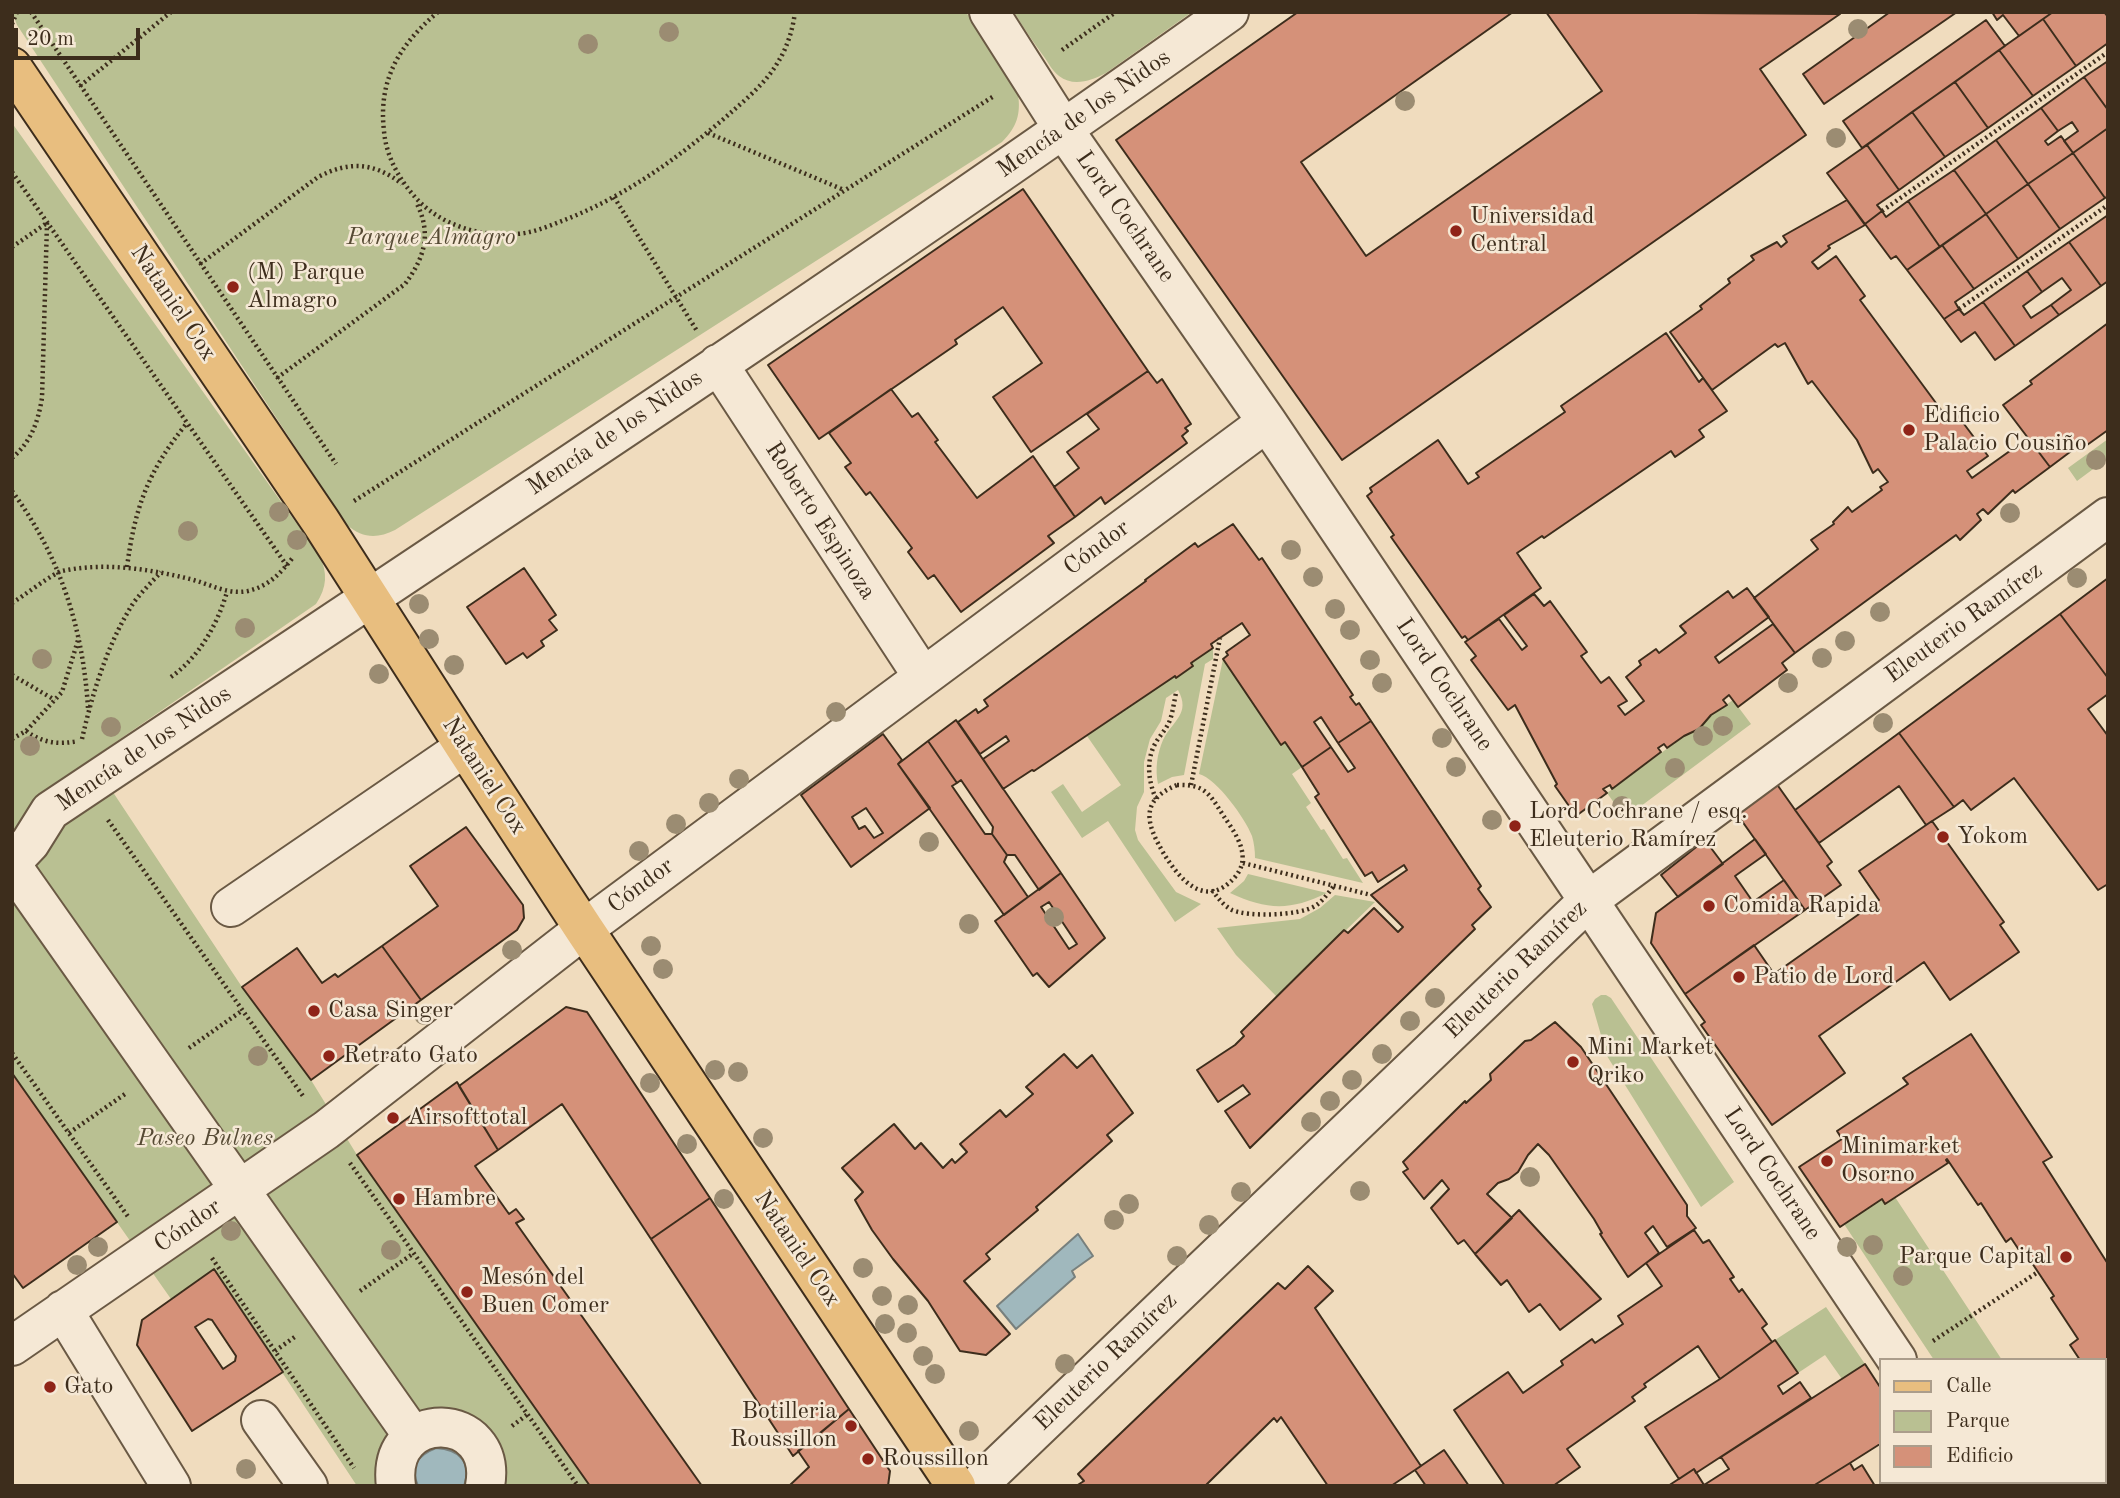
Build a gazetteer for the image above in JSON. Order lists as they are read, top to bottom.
{
  "streets": {
    "main road": ["Nataniel Cox"],
    "street": [
      "Mencía de los Nidos",
      "Lord Cochrane",
      "Roberto Espinoza",
      "Cóndor",
      "Eleuterio Ramírez"
    ]
  },
  "crossings": [
    ["Mencía de los Nidos", "Lord Cochrane"],
    ["Mencía de los Nidos", "Nataniel Cox"],
    ["Mencía de los Nidos", "Roberto Espinoza"],
    ["Lord Cochrane", "Cóndor"],
    ["Lord Cochrane", "Eleuterio Ramírez"],
    ["Nataniel Cox", "Cóndor"],
    ["Roberto Espinoza", "Cóndor"]
  ],
  "parks": ["Parque Almagro", "Paseo Bulnes"],
  "places": [
    "Universidad Central",
    "(M) Parque Almagro",
    "Edificio Palacio Cousiño",
    "Lord Cochrane / esq. Eleuterio Ramírez",
    "Yokom",
    "Comida Rapida",
    "Patio de Lord",
    "Casa Singer",
    "Retrato Gato",
    "Mini Market Qriko",
    "Airsofttotal",
    "Minimarket Osorno",
    "Hambre",
    "Parque Capital",
    "Mesón del Buen Comer",
    "Gato",
    "Botilleria Roussillon",
    "Roussillon"
  ],
  "legend": ["Calle", "Parque", "Edificio"],
  "scale_bar": "20 m"
}
